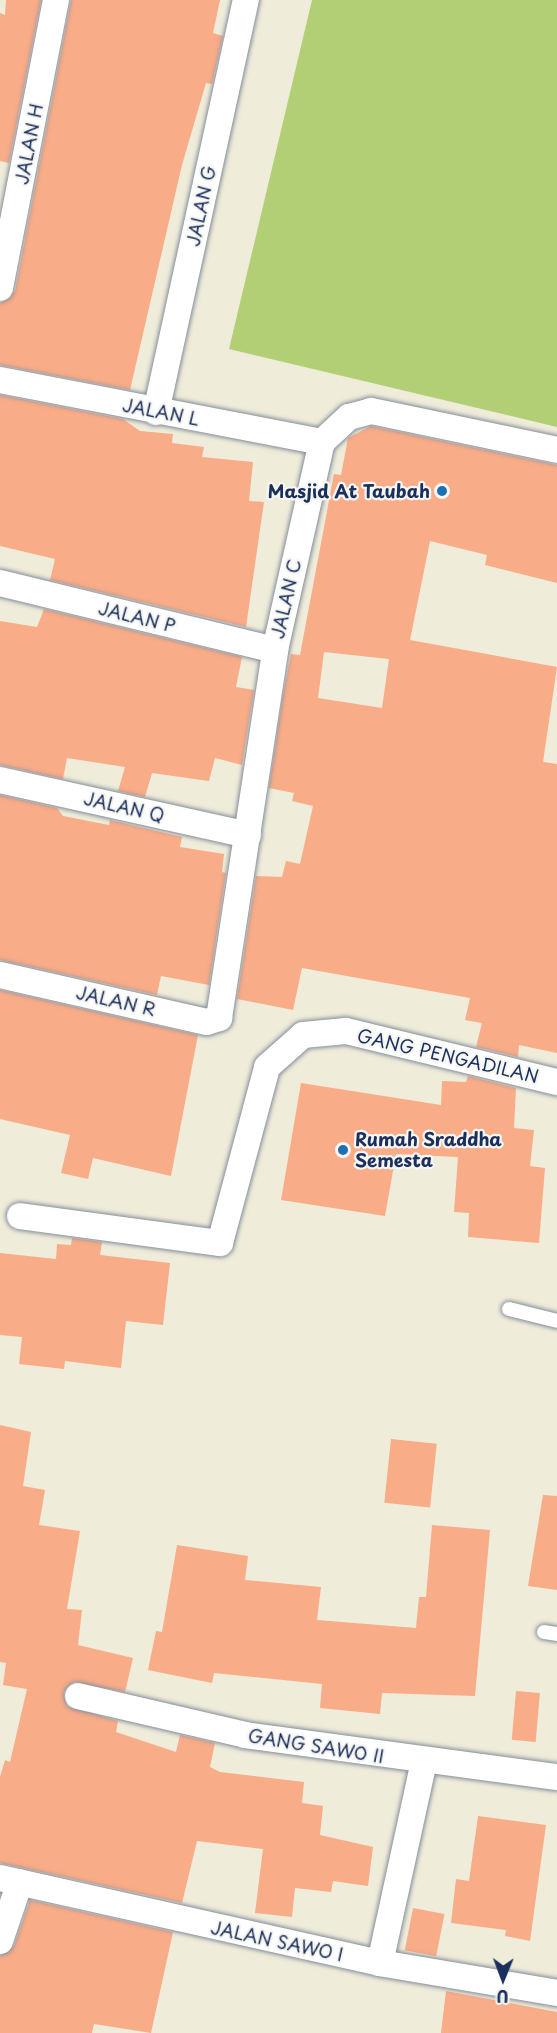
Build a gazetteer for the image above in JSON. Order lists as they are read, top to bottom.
{
  "streets": {
    "street": [
      "JALAN H",
      "JALAN G",
      "JALAN L",
      "JALAN C",
      "JALAN P",
      "JALAN Q",
      "JALAN R",
      "GANG PENGADILAN",
      "GANG SAWO II",
      "JALAN SAWO I"
    ]
  },
  "crossings": [
    ["JALAN G", "JALAN L"],
    ["JALAN L", "JALAN C"],
    ["JALAN C", "JALAN P"],
    ["JALAN C", "JALAN Q"],
    ["JALAN C", "JALAN R"]
  ],
  "places": ["Masjid At Taubah", "Rumah Sraddha Semesta"],
  "north": "bottom"
}
